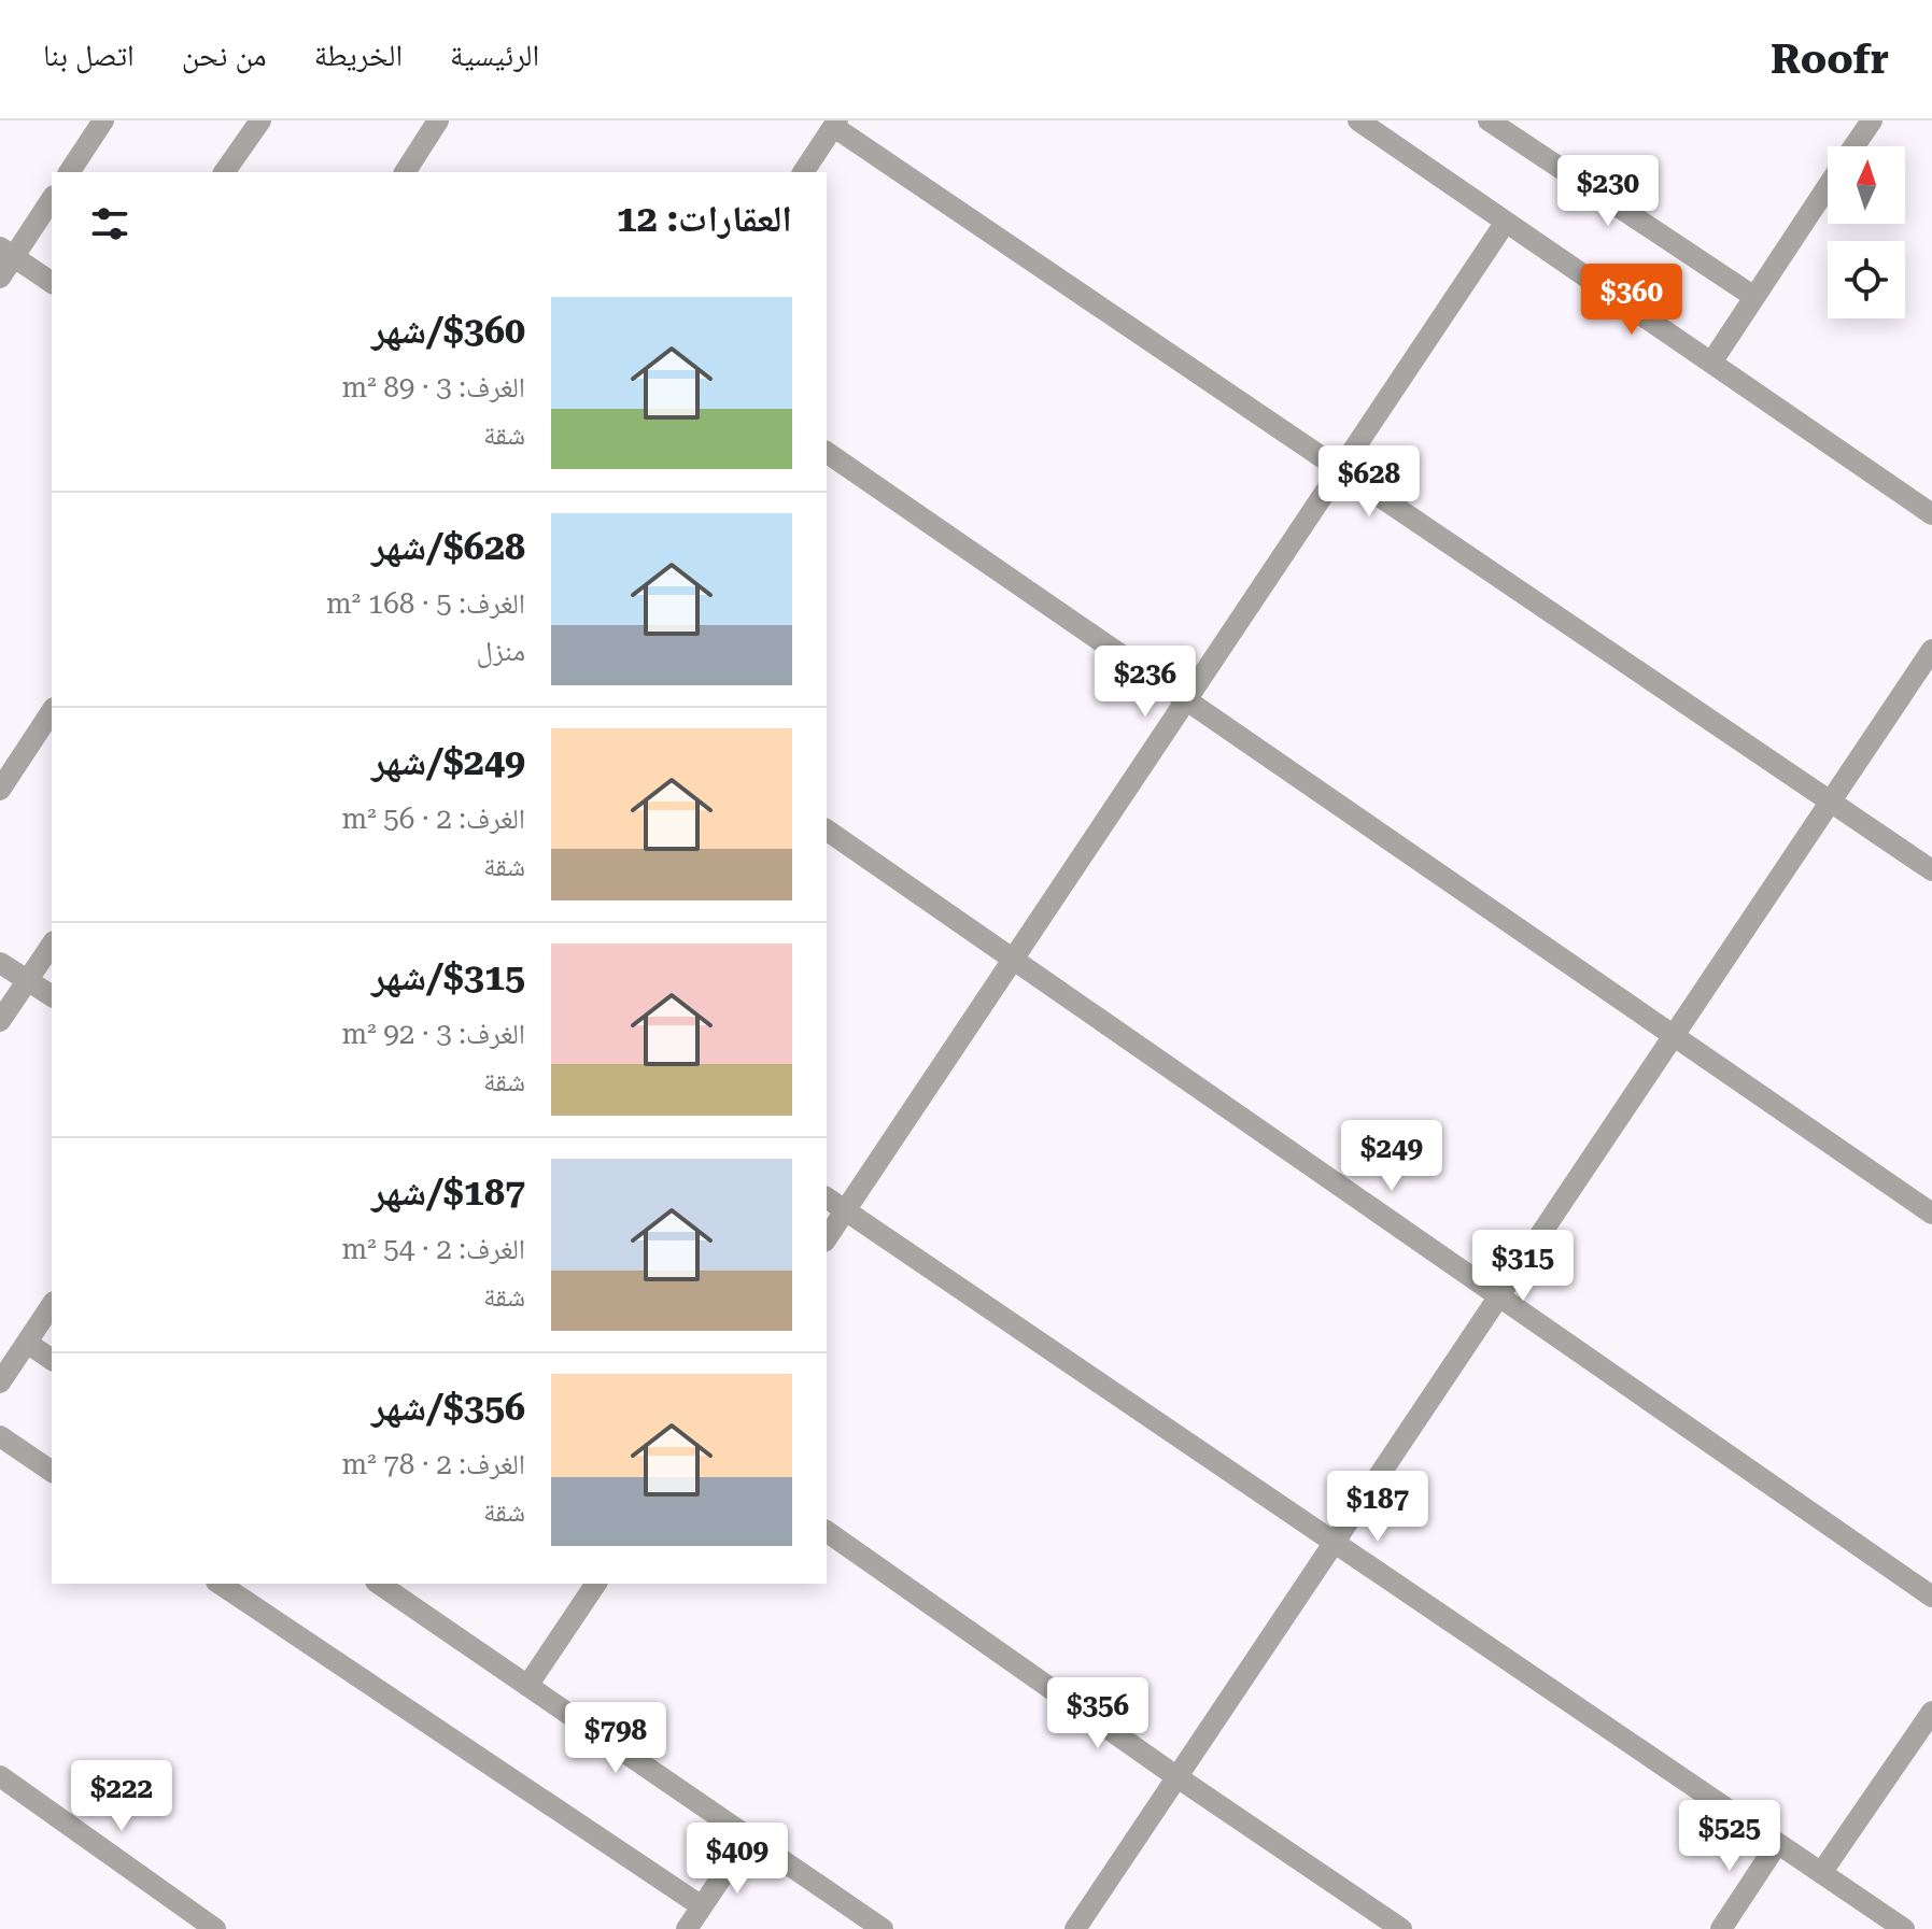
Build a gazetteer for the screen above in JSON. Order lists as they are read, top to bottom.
{
  "north": "top",
  "page": {
    "header": "Roofr",
    "nav": [
      "الرئيسية",
      "الخريطة",
      "من نحن",
      "اتصل بنا"
    ],
    "price": [
      "$230",
      "$360",
      "$628",
      "$236",
      "$249",
      "$315",
      "$187",
      "$356",
      "$798",
      "$222",
      "$525",
      "$409"
    ],
    "heading": "العقارات: 12",
    "list": [
      {
        "name": "$360/شهر",
        "note": "الغرف: 3 · 89 m² · شقة"
      },
      {
        "name": "$628/شهر",
        "note": "الغرف: 5 · 168 m² · منزل"
      },
      {
        "name": "$249/شهر",
        "note": "الغرف: 2 · 56 m² · شقة"
      },
      {
        "name": "$315/شهر",
        "note": "الغرف: 3 · 92 m² · شقة"
      },
      {
        "name": "$187/شهر",
        "note": "الغرف: 2 · 54 m² · شقة"
      },
      {
        "name": "$356/شهر",
        "note": "الغرف: 2 · 78 m² · شقة"
      }
    ]
  }
}
